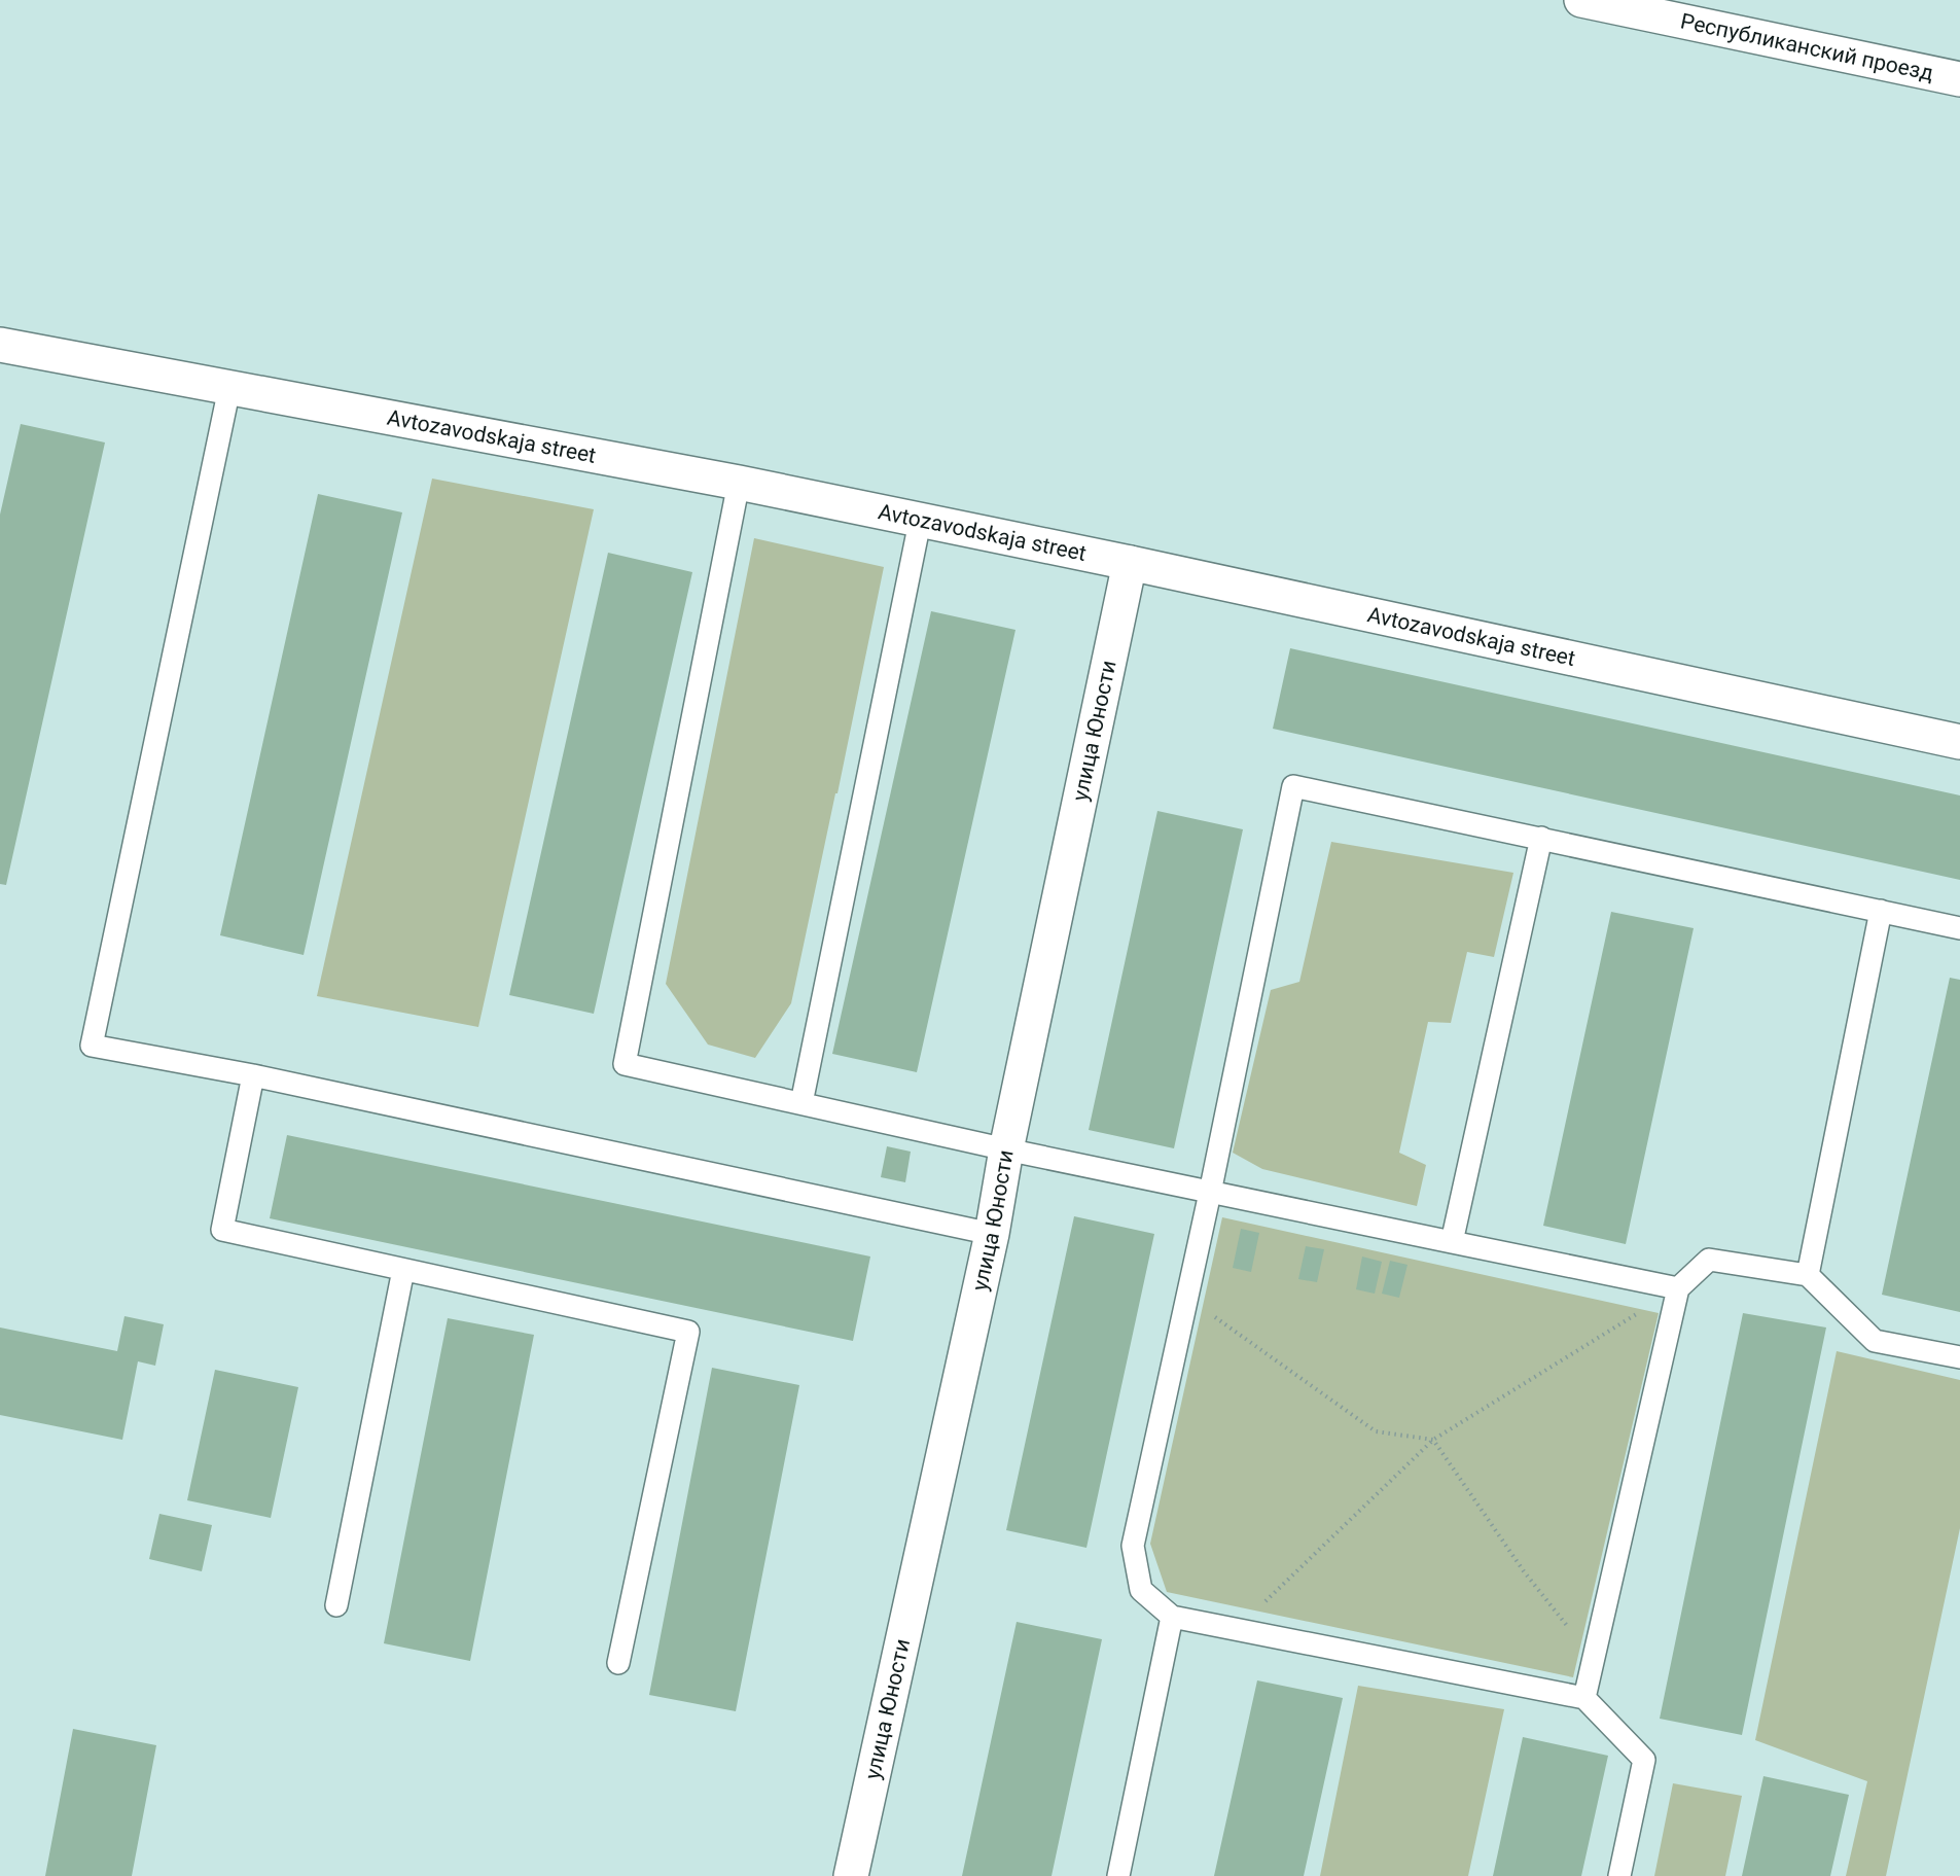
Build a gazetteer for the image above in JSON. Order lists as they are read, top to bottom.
{
  "streets": {
    "street": ["Республиканский проезд", "Avtozavodskaja street", "улица Юности"]
  },
  "crossings": [
    ["Avtozavodskaja street", "улица Юности"]
  ]
}
